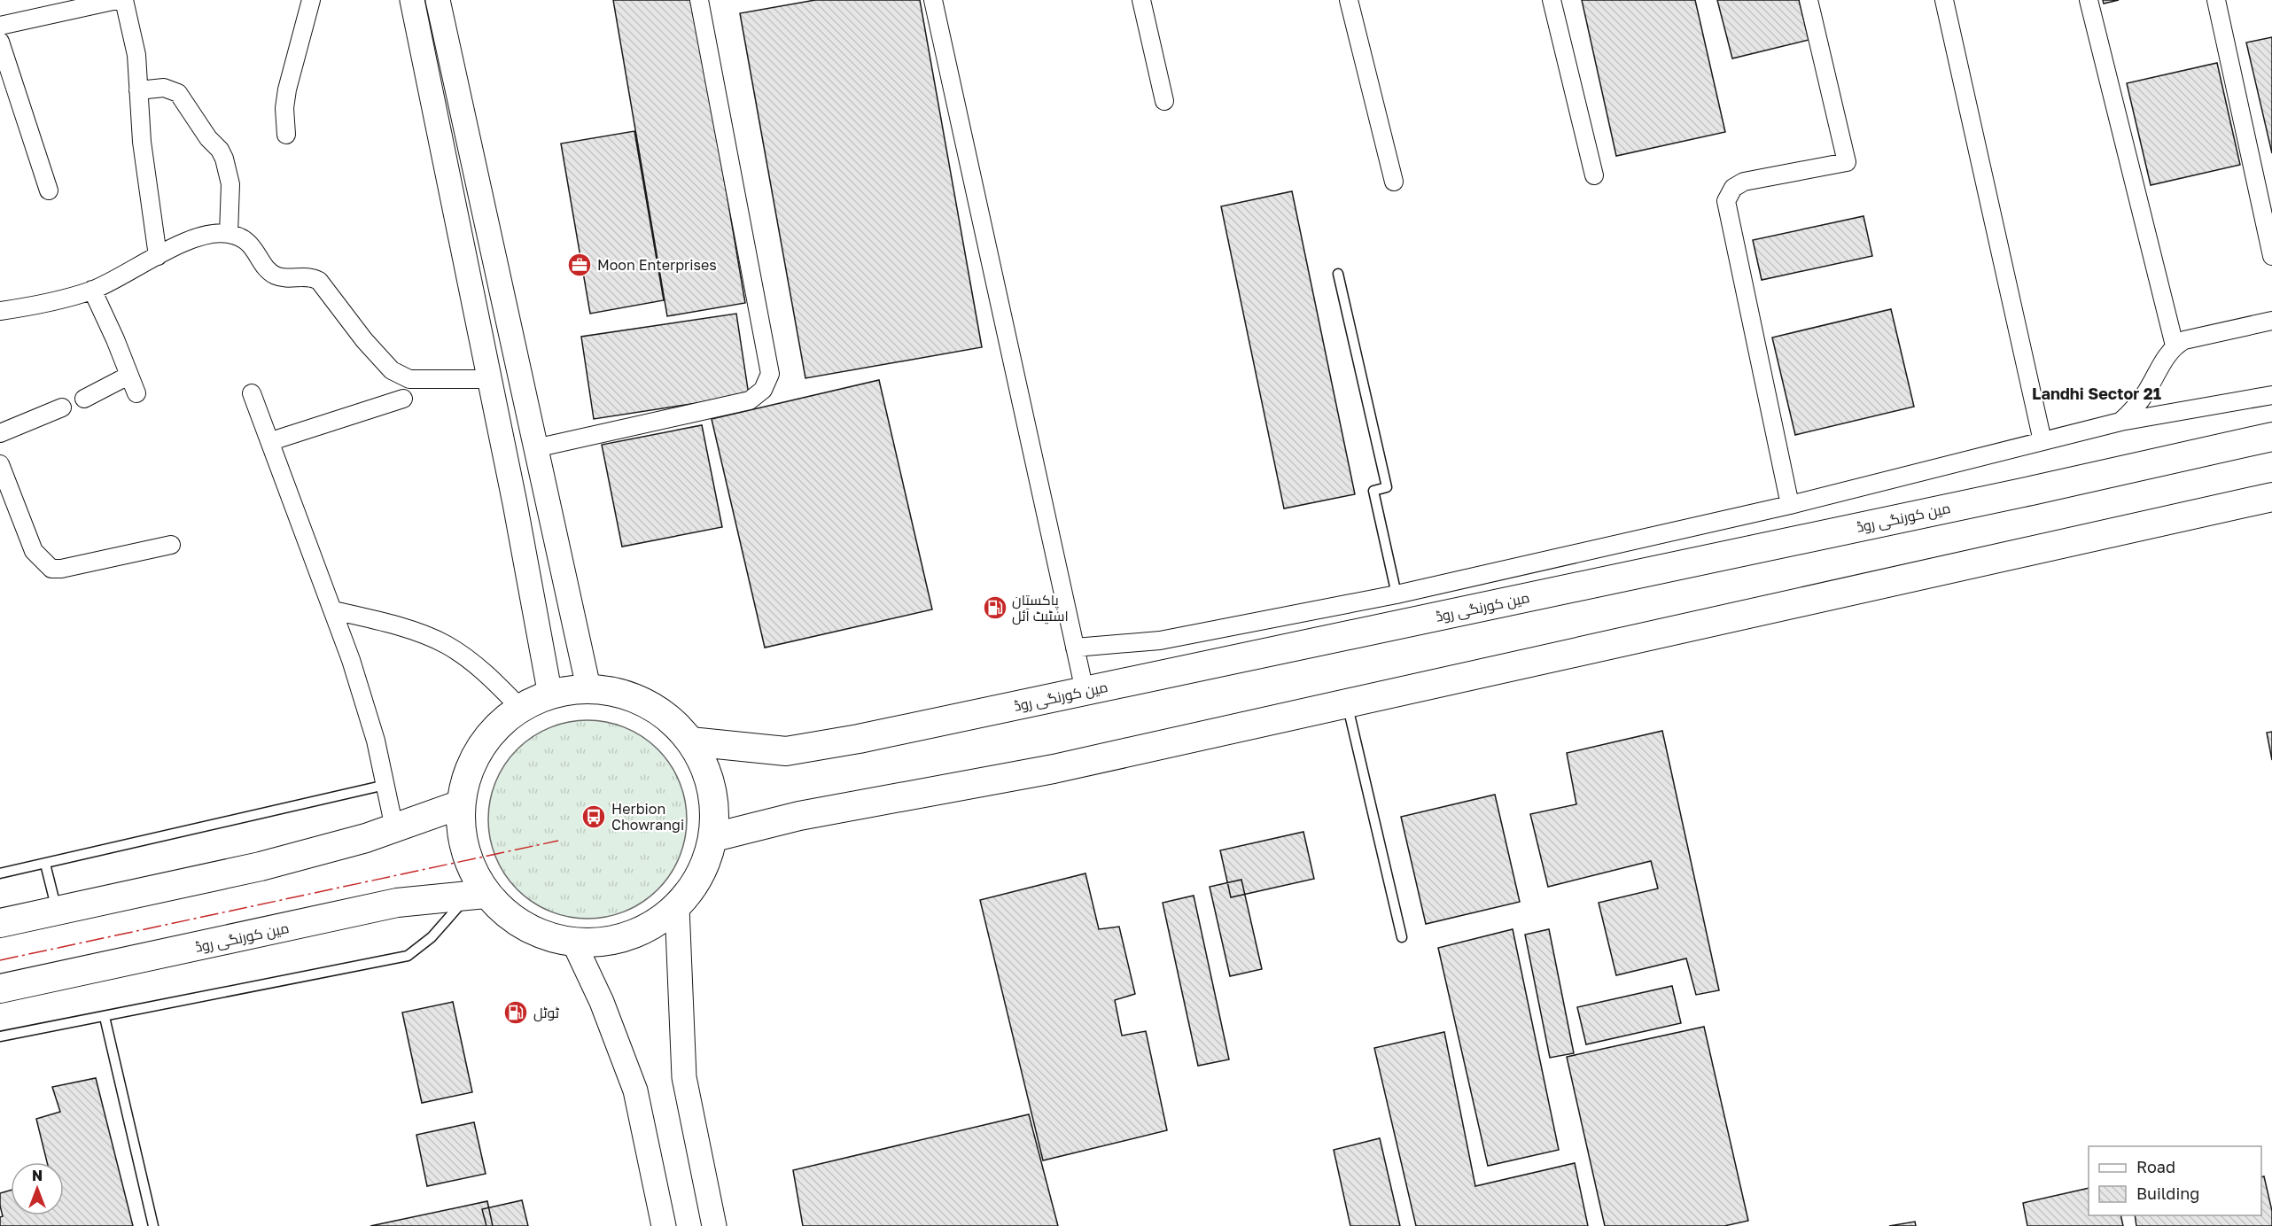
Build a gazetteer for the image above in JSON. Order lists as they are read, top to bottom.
{
  "streets": {
    "main road": ["مین کورنگی روڈ"]
  },
  "districts": ["Landhi Sector 21"],
  "places": {
    "office": ["Moon Enterprises"],
    "fuel station": ["پاکستان اسٹیٹ آئل", "ٹوٹل"],
    "bus stop": ["Herbion Chowrangi"]
  },
  "legend": ["Road", "Building"],
  "north": "top"
}
